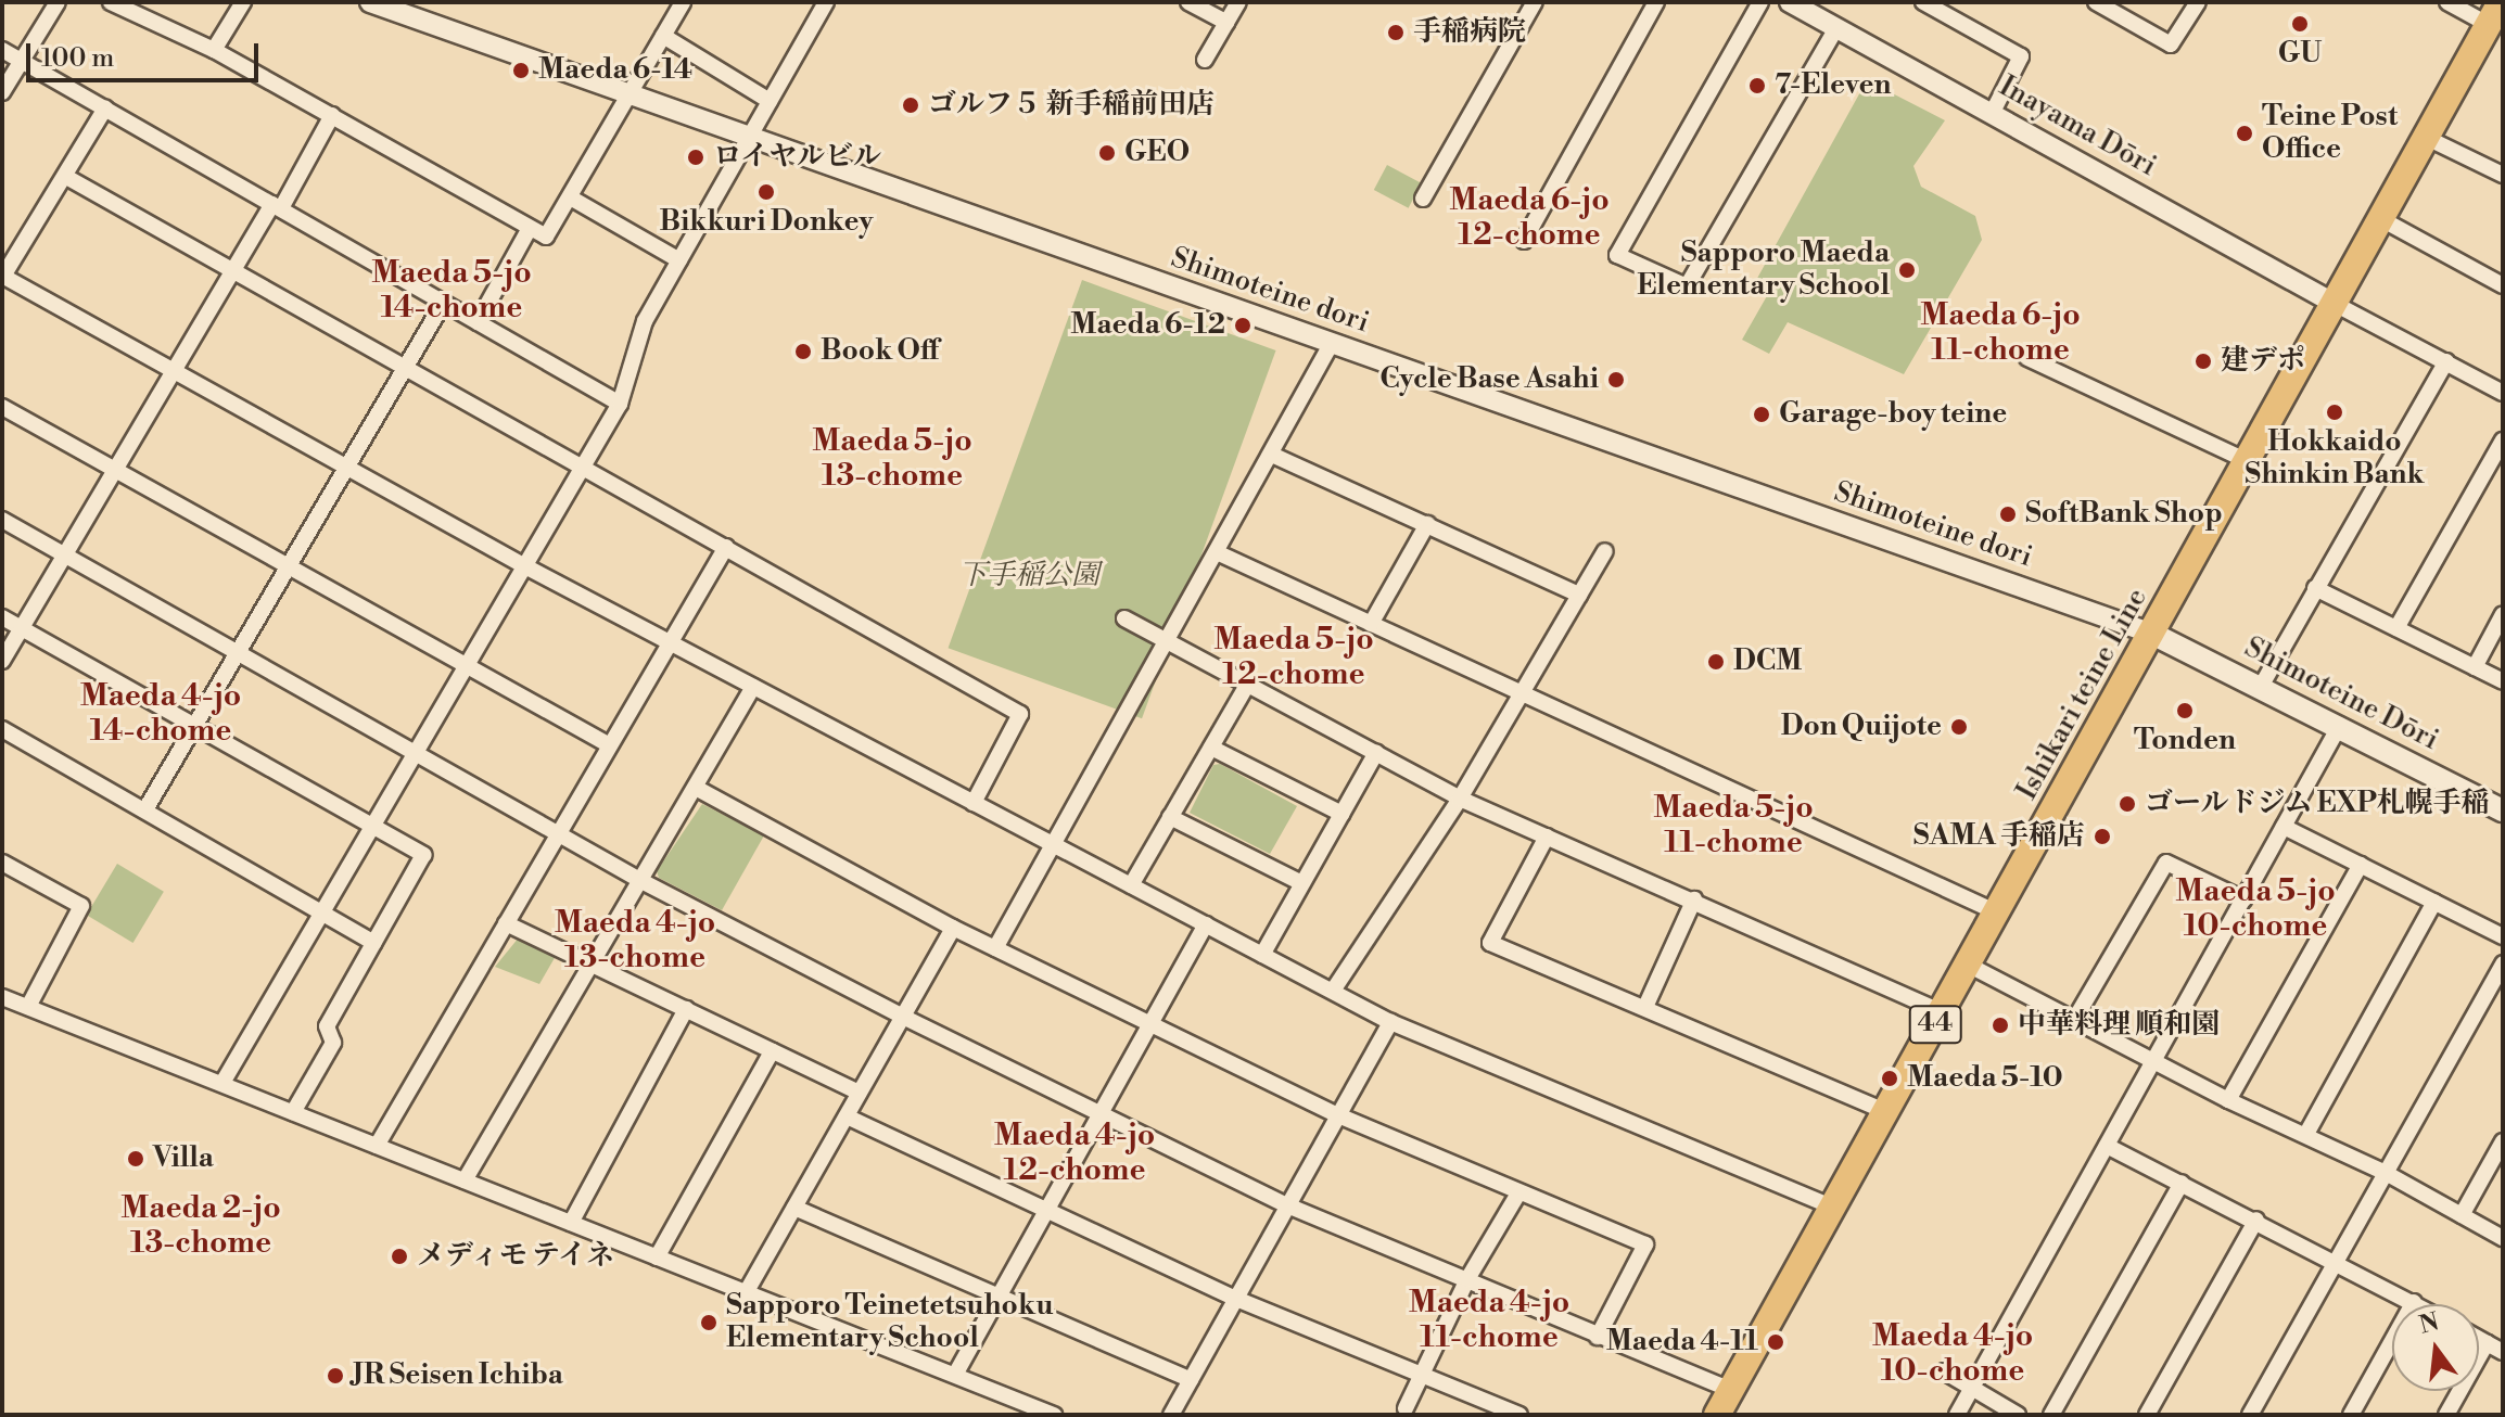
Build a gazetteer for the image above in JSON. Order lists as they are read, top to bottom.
{
  "streets": {
    "main road": ["Ishikari teine Line", "Shimoteine Dōri", "44"],
    "street": ["Inayama Dōri", "Shimoteine dori"]
  },
  "crossings": [
    ["Inayama Dōri", "Ishikari teine Line"],
    ["Shimoteine dori", "Ishikari teine Line"],
    ["Shimoteine dori", "Shimoteine Dōri"],
    ["Ishikari teine Line", "Shimoteine Dōri"]
  ],
  "districts": [
    "Maeda 6-jo 12-chome",
    "Maeda 5-jo 14-chome",
    "Maeda 6-jo 11-chome",
    "Maeda 5-jo 13-chome",
    "Maeda 5-jo 12-chome",
    "Maeda 4-jo 14-chome",
    "Maeda 5-jo 11-chome",
    "Maeda 5-jo 10-chome",
    "Maeda 4-jo 13-chome",
    "Maeda 4-jo 12-chome",
    "Maeda 2-jo 13-chome",
    "Maeda 4-jo 11-chome",
    "Maeda 4-jo 10-chome"
  ],
  "parks": ["下手稲公園"],
  "places": [
    "GU",
    "手稲病院",
    "Maeda 6-14",
    "7-Eleven",
    "ゴルフ５ 新手稲前田店",
    "Teine Post Office",
    "GEO",
    "ロイヤルビル",
    "Bikkuri Donkey",
    "Sapporo Maeda Elementary School",
    "Maeda 6-12",
    "Book Off",
    "建デポ",
    "Cycle Base Asahi",
    "Hokkaido Shinkin Bank",
    "Garage-boy teine",
    "SoftBank Shop",
    "DCM",
    "Tonden",
    "Don Quijote",
    "ゴールドジム EXP札幌手稲",
    "SAMA 手稲店",
    "中華料理 順和園",
    "Maeda 5-10",
    "Villa",
    "メディモ テイネ",
    "Sapporo Teinetetsuhoku Elementary School",
    "Maeda 4-11",
    "JR Seisen Ichiba"
  ],
  "scale_bar": "100 m",
  "north": "top"
}
